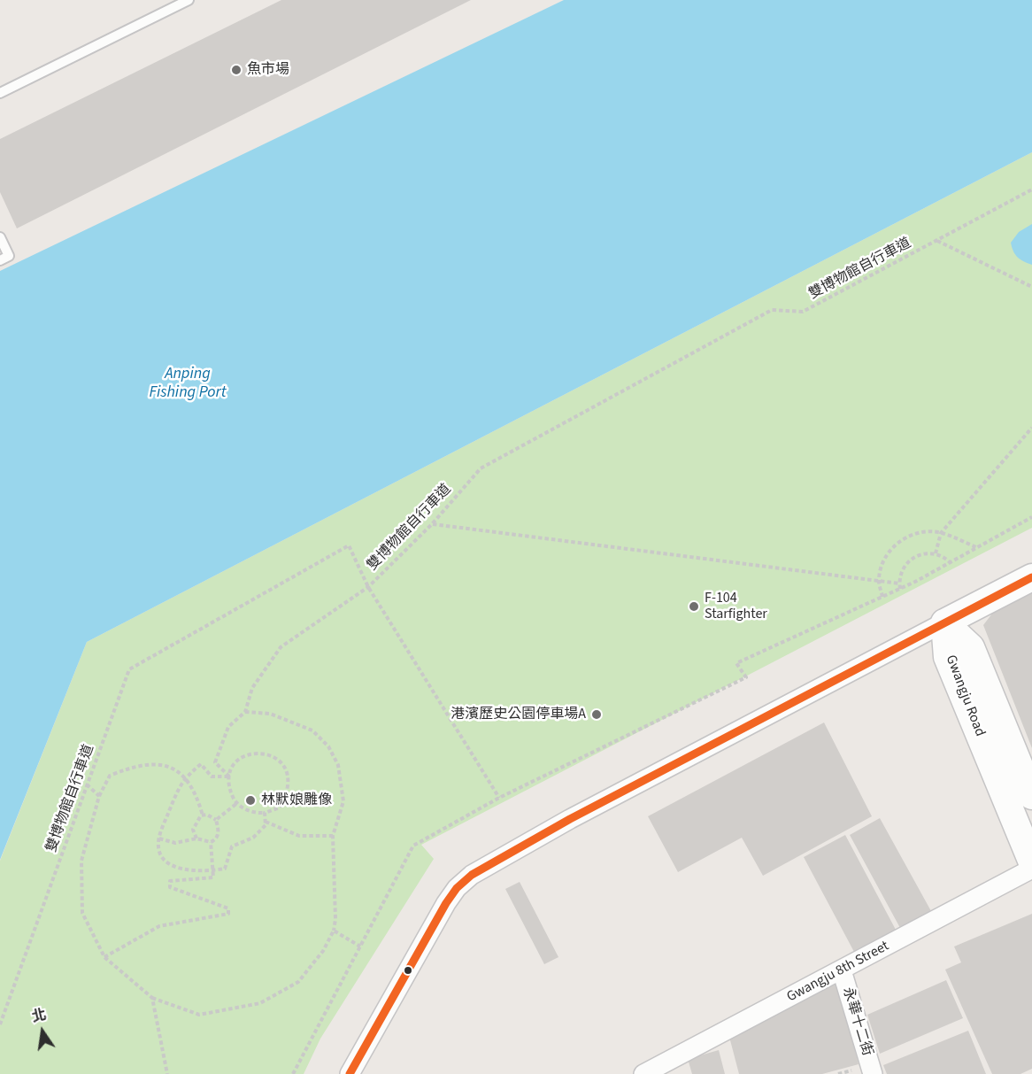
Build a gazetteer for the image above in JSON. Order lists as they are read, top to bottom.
{
  "streets": {
    "street": ["Gwangju Road", "Gwangju 8th Street", "永華十二街"],
    "path": ["雙博物館自行車道"]
  },
  "crossings": [
    ["Gwangju 8th Street", "永華十二街"]
  ],
  "water": ["Anping Fishing Port"],
  "places": [
    "魚市場",
    "F-104 Starfighter",
    "港濱歷史公園停車場A",
    "林默娘雕像"
  ],
  "north": "top"
}
